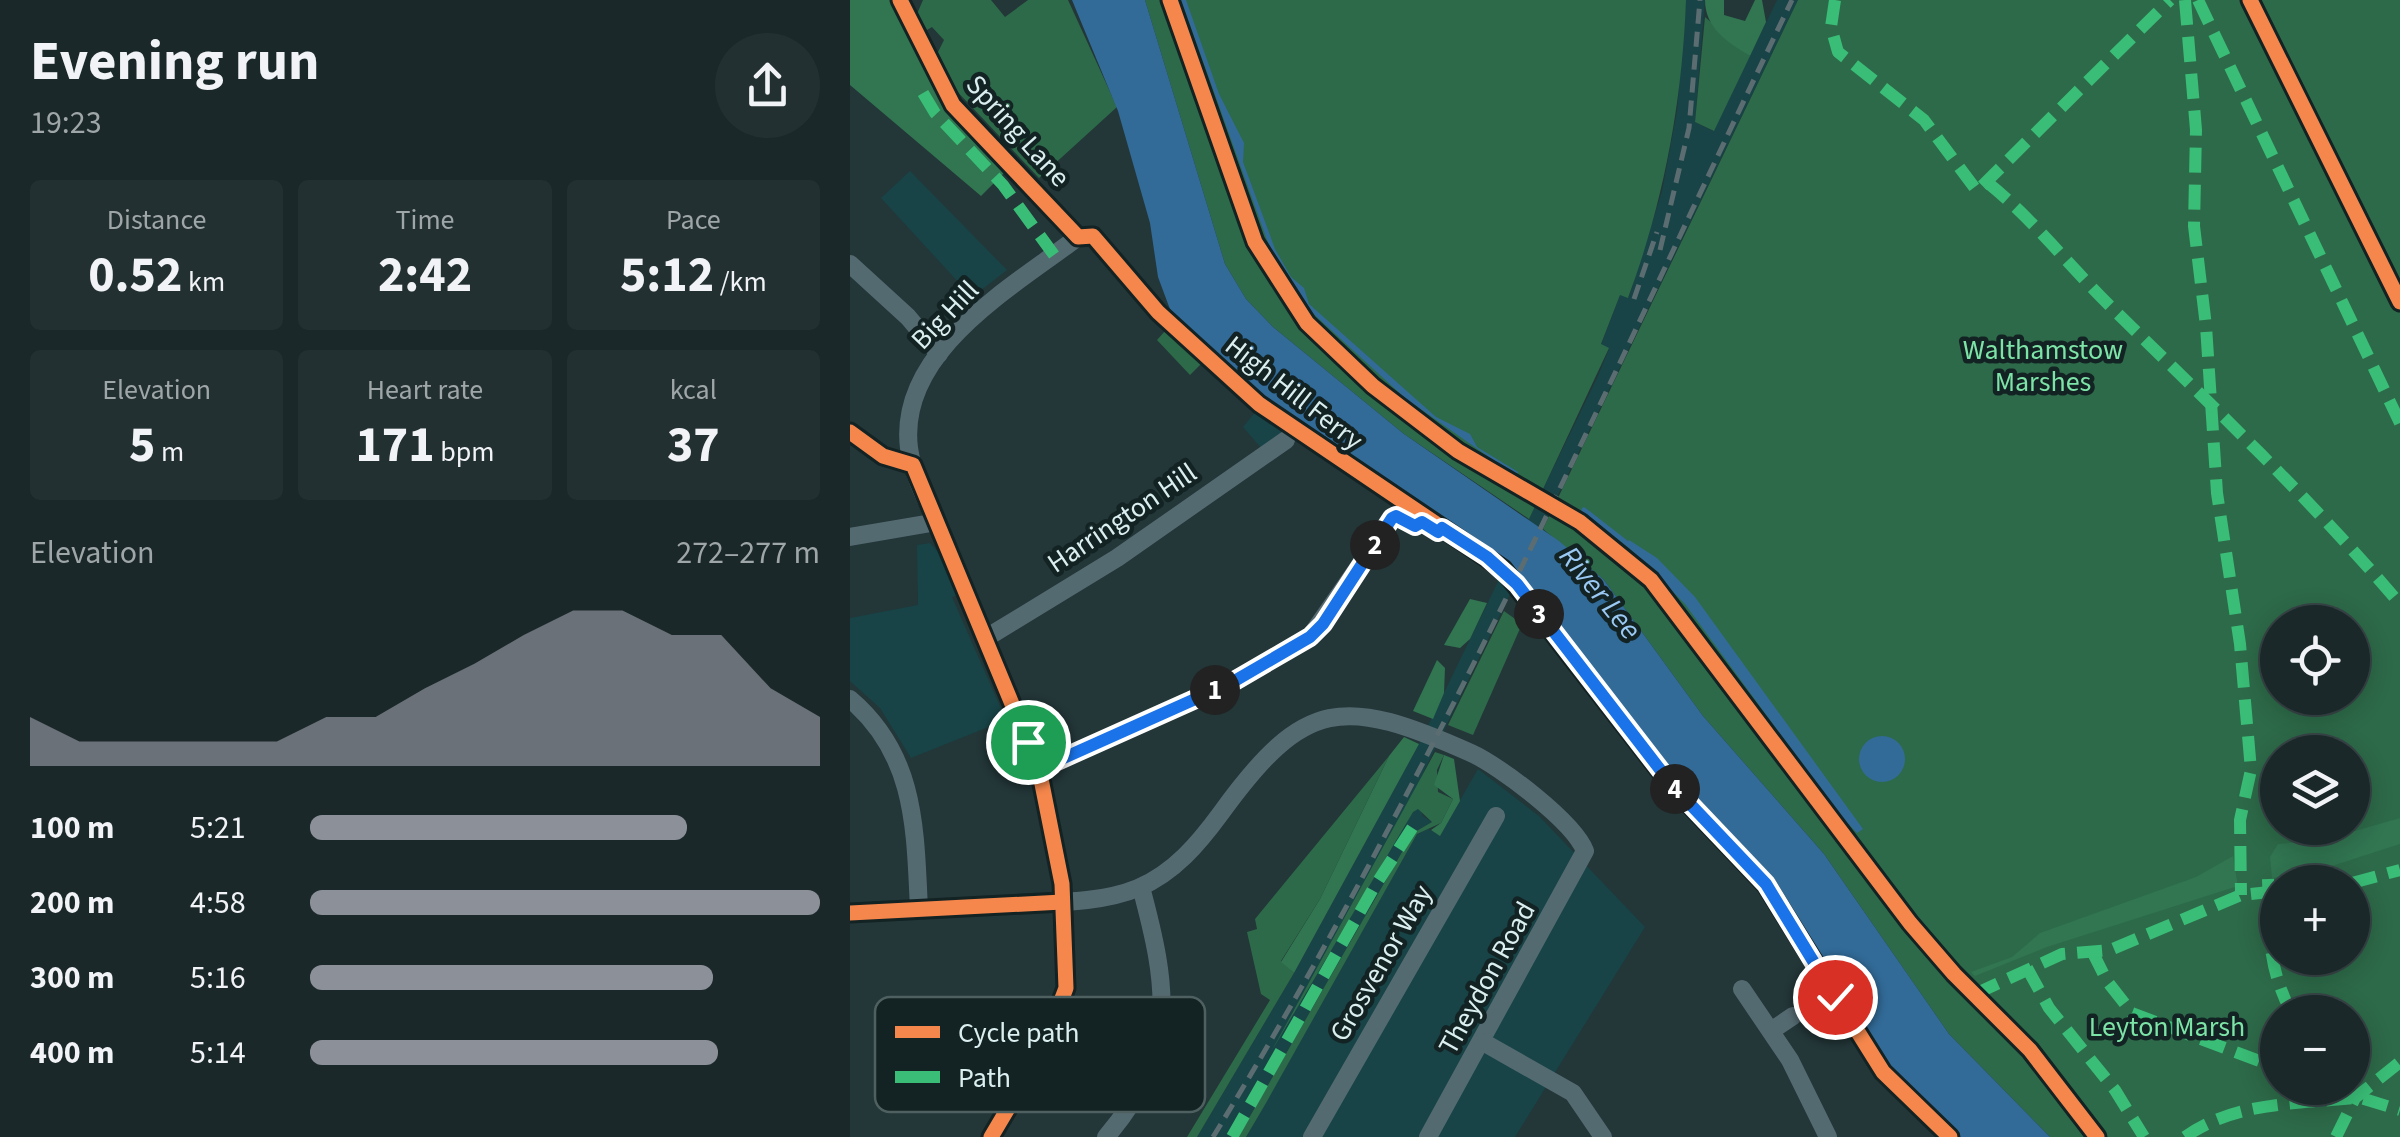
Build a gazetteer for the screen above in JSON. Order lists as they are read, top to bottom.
{
  "streets": {
    "street": [
      "Spring Lane",
      "Big Hill",
      "High Hill Ferry",
      "Harrington Hill",
      "Grosvenor Way",
      "Theydon Road"
    ]
  },
  "crossings": [
    ["Spring Lane", "Big Hill"],
    ["Spring Lane", "High Hill Ferry"],
    ["Big Hill", "High Hill Ferry"],
    ["Big Hill", "Harrington Hill"]
  ],
  "water": ["River Lee"],
  "parks": ["Walthamstow Marshes", "Leyton Marsh"],
  "legend": ["Cycle path", "Path"],
  "page": {
    "heading": ["Evening run", "19:23"],
    "stats": [
      ["Distance", "0.52 km"],
      ["Time", "2:42"],
      ["Pace", "5:12 /km"],
      ["Elevation", "5 m"],
      ["Heart rate", "171 bpm"],
      ["kcal", "37"]
    ],
    "chart": ["Elevation", "272–277 m"],
    "pins": [
      "2",
      "3",
      "1",
      "4"
    ],
    "map_buttons": ["+", "−"],
    "list": [
      {
        "name": "100 m",
        "note": "5:21"
      },
      {
        "name": "200 m",
        "note": "4:58"
      },
      {
        "name": "300 m",
        "note": "5:16"
      },
      {
        "name": "400 m",
        "note": "5:14"
      }
    ]
  }
}
